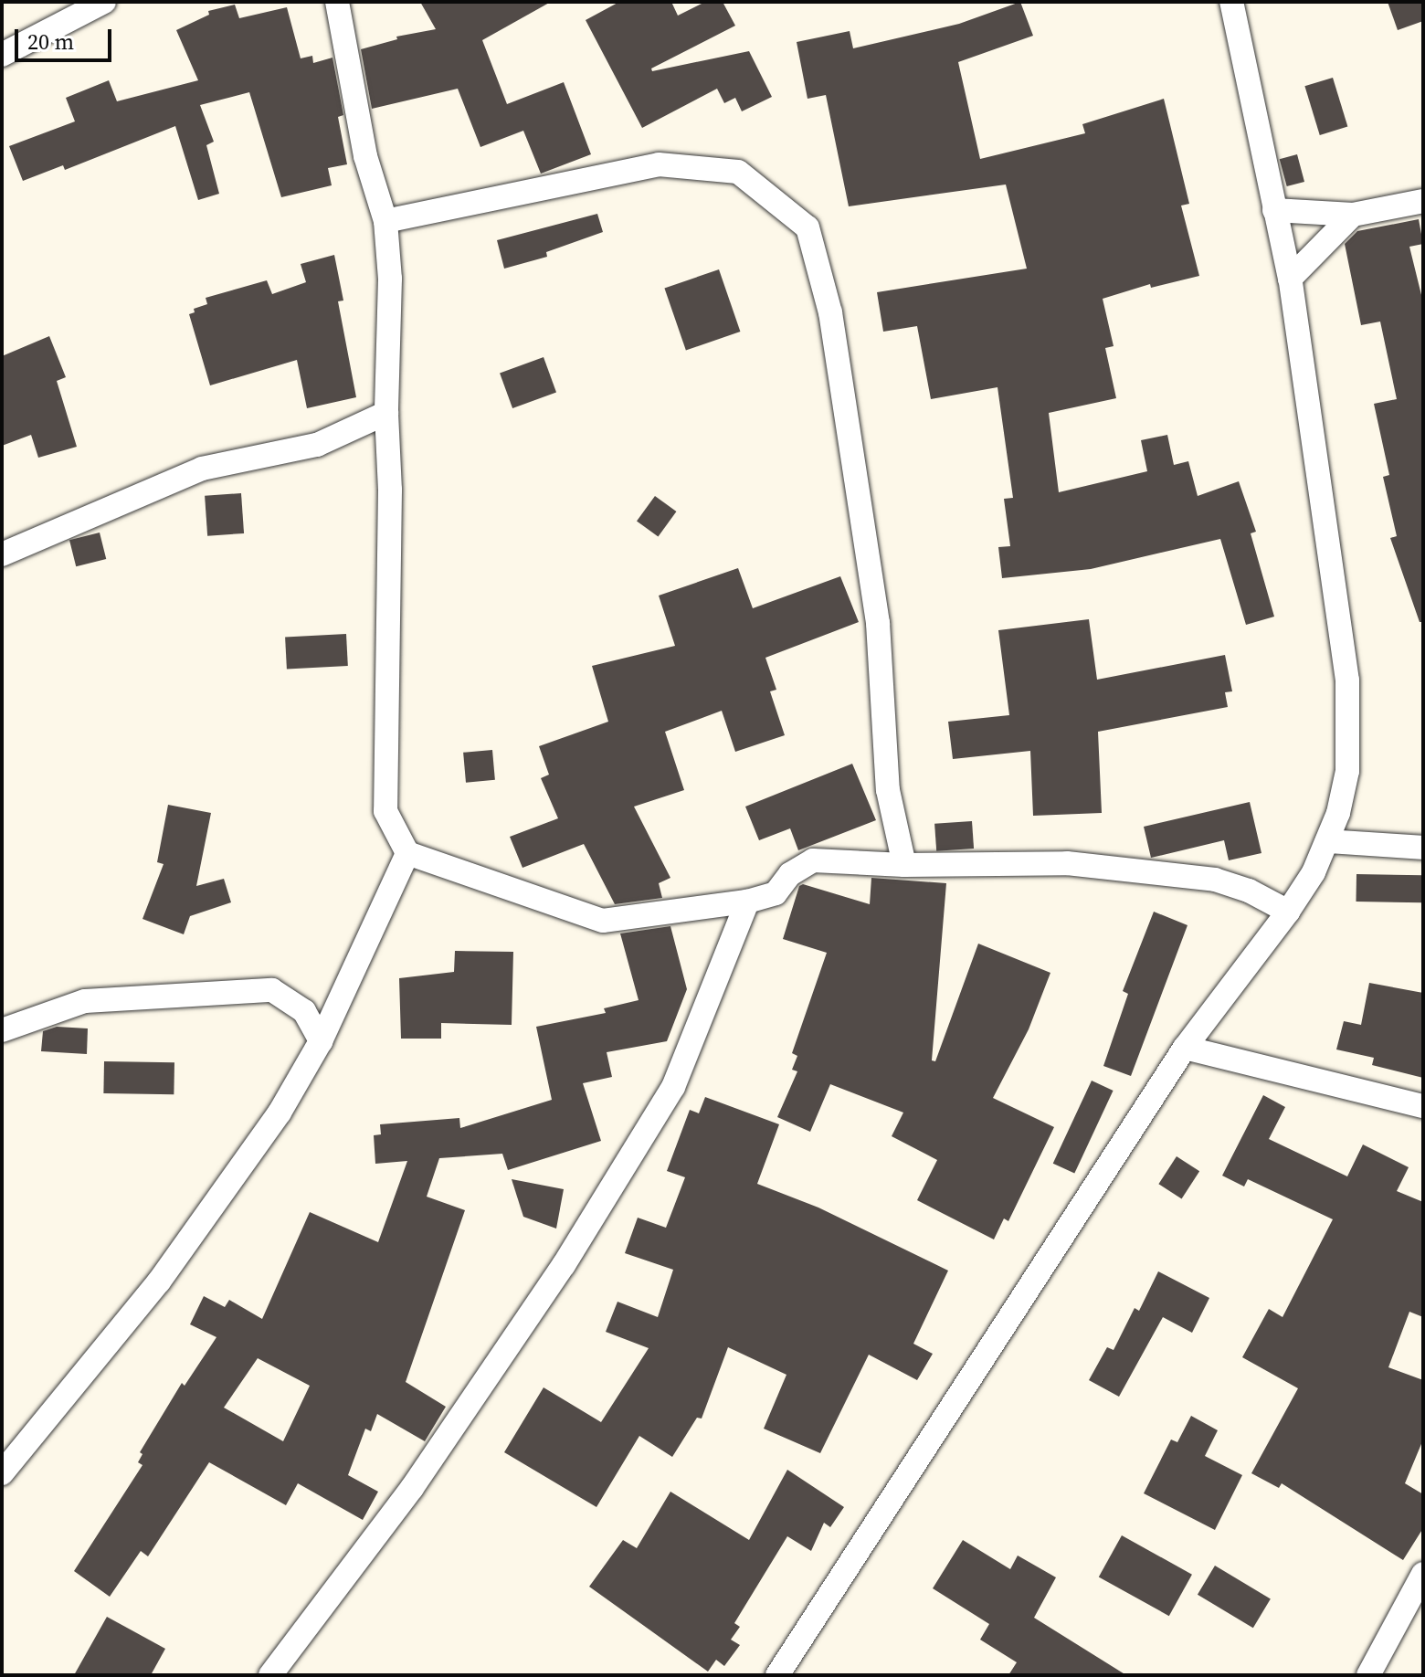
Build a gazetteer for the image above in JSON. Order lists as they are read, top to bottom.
{
  "scale_bar": "20 m"
}
